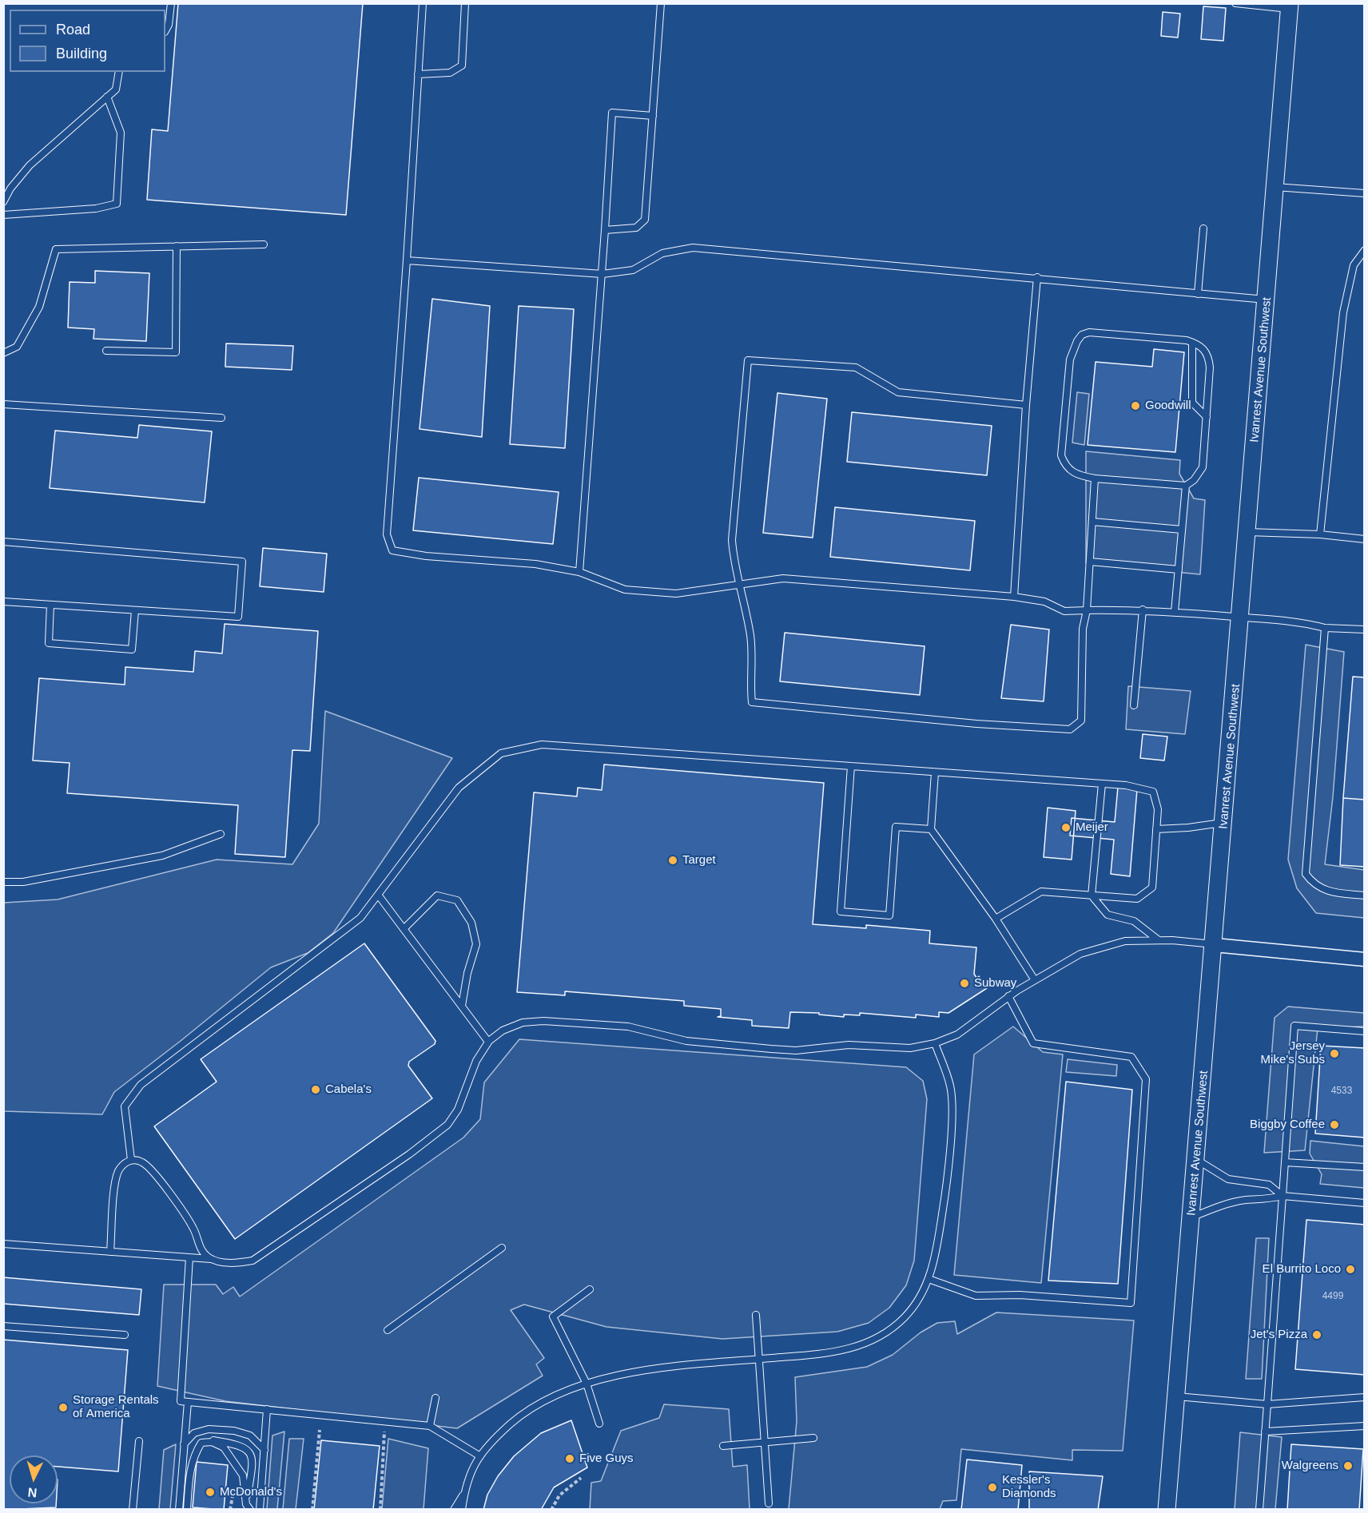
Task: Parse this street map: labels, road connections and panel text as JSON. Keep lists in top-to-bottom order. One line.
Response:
{"streets":{"street":["Ivanrest Avenue Southwest"]},"places":["Goodwill","Meijer","Target","Subway","Jersey Mike's Subs","Cabela's","Biggby Coffee","El Burrito Loco","Jet's Pizza","Storage Rentals of America","Five Guys","Walgreens","Kessler's Diamonds","McDonald's"],"house_numbers":["4533","4499"],"legend":["Road","Building"],"north":"bottom"}
